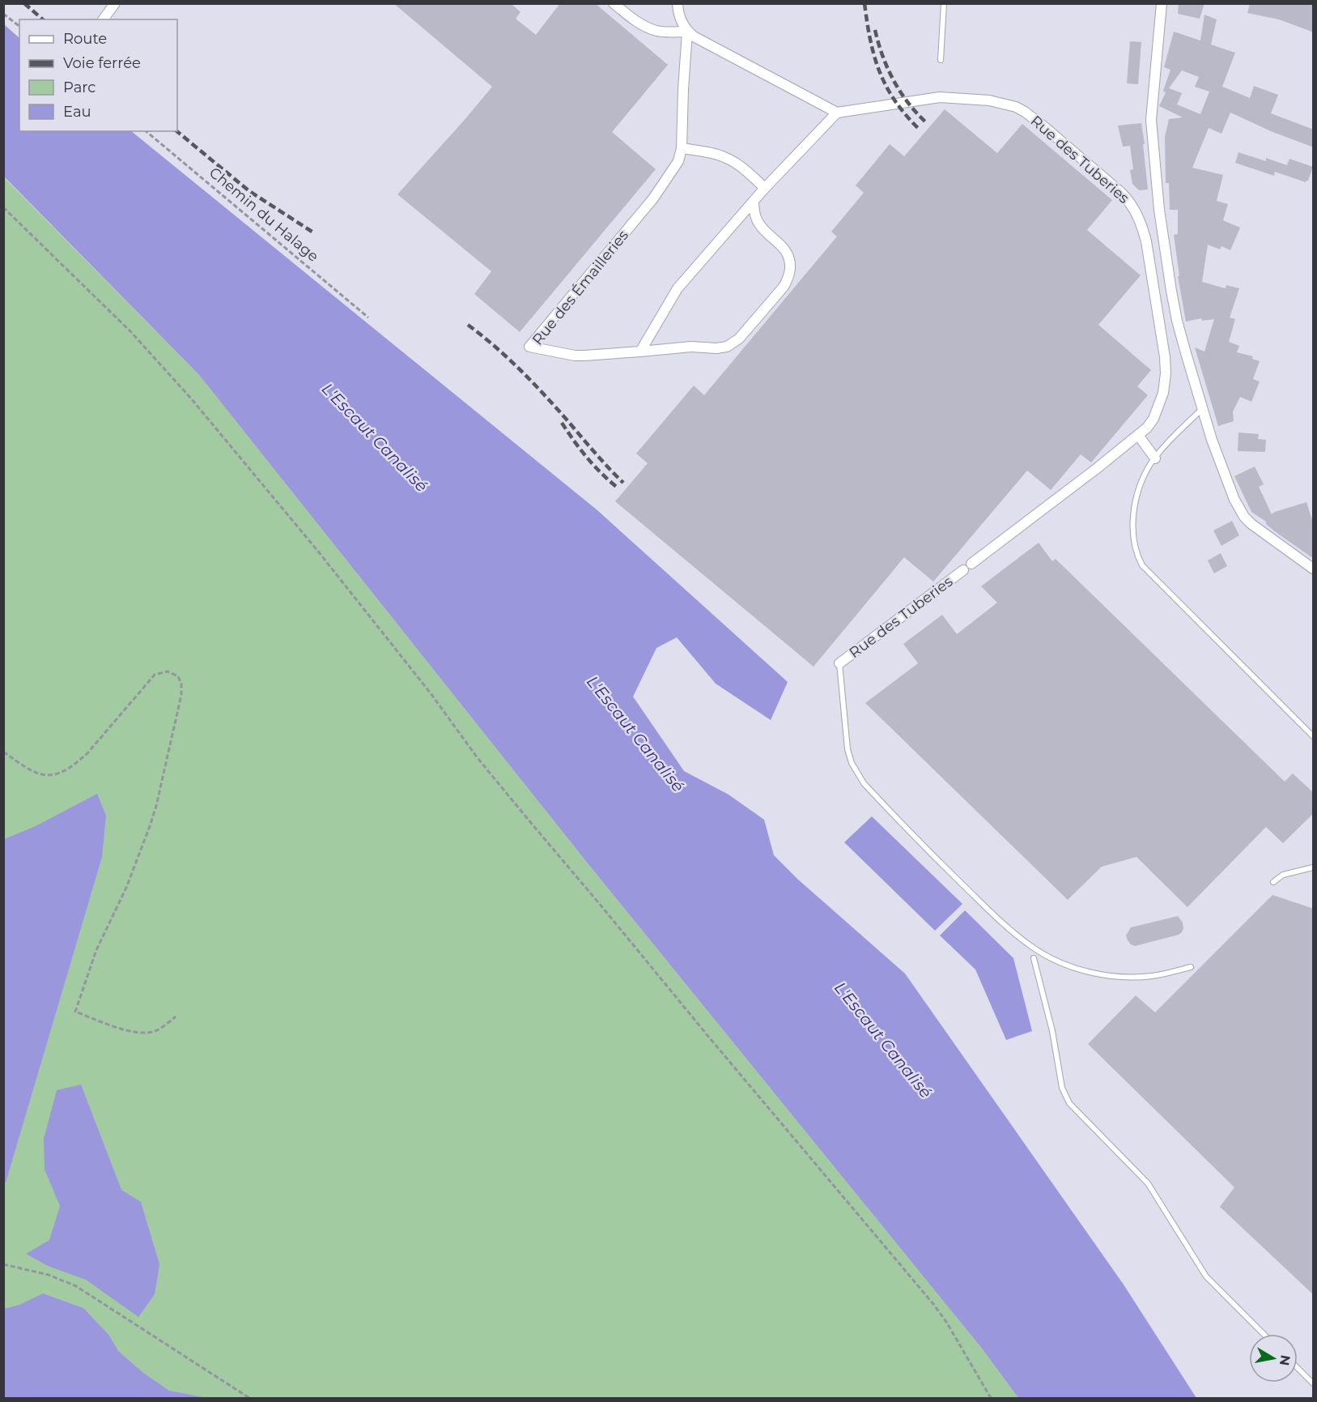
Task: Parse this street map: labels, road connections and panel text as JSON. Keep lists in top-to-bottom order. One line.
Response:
{"streets":{"street":["Rue des Tuberies","Rue des Émailleries"],"path":["Chemin du Halage"]},"water":["L'Escaut Canalisé"],"legend":["Route","Voie ferrée","Parc","Eau"],"north":"right"}
